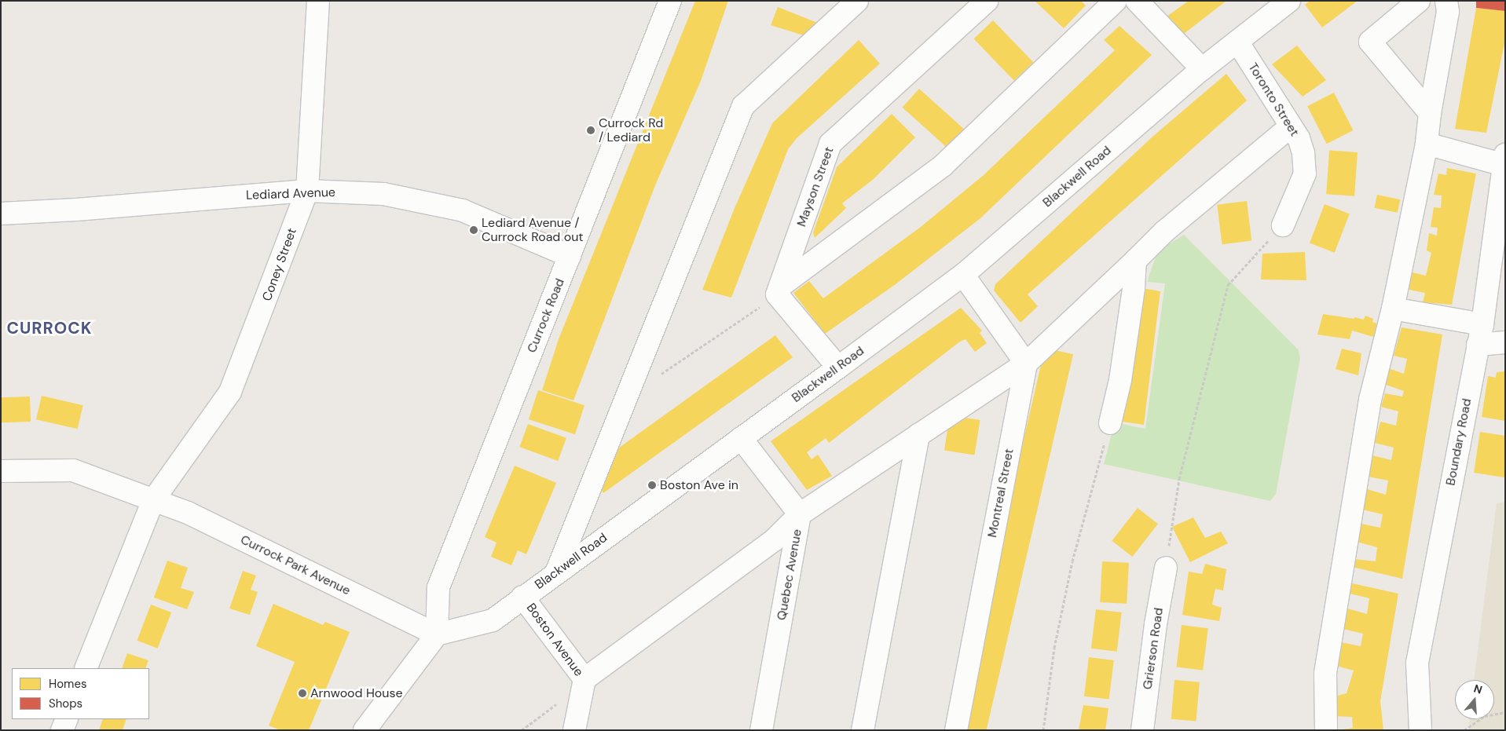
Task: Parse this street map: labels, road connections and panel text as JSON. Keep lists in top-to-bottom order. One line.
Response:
{"streets":{"street":["Toronto Street","Blackwell Road","Mayson Street","Lediard Avenue","Coney Street","Currock Road","Boundary Road","Montreal Street","Currock Park Avenue","Quebec Avenue","Boston Avenue","Grierson Road"]},"crossings":[["Toronto Street","Blackwell Road"],["Blackwell Road","Currock Road"],["Blackwell Road","Currock Park Avenue"],["Blackwell Road","Quebec Avenue"],["Blackwell Road","Boston Avenue"],["Lediard Avenue","Coney Street"],["Lediard Avenue","Currock Road"],["Coney Street","Currock Park Avenue"],["Currock Road","Currock Park Avenue"]],"districts":["CURROCK"],"places":["Currock Rd / Lediard","Lediard Avenue / Currock Road out","Boston Ave in","Arnwood House"],"legend":["Homes","Shops"],"north":"top"}
